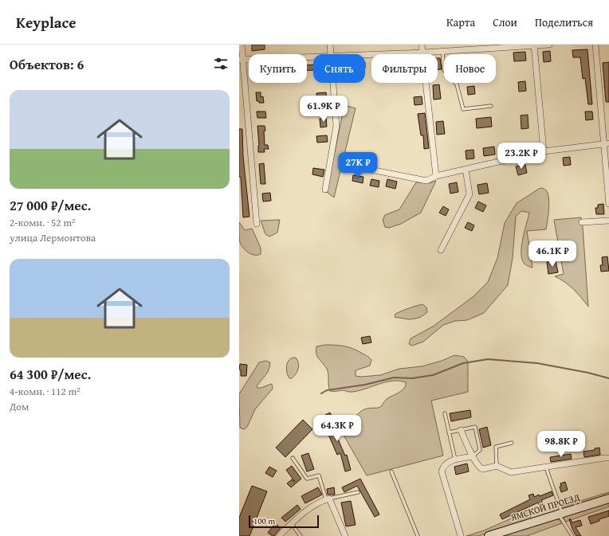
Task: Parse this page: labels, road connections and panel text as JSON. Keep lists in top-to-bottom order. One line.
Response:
{"streets":{"main road":["ЯМСКОЙ ПРОЕЗД"]},"scale_bar":"100 m","page":{"header":"Keyplace","nav":["Карта","Слои","Поделиться"],"heading":"Объектов: 6","chip":["Купить","Снять","Фильтры","Новое"],"list":[{"name":"27 000 ₽/мес.","note":"2-комн. · 52 m² · улица Лермонтова"},{"name":"64 300 ₽/мес.","note":"4-комн. · 112 m² · Дом"}],"price":["61.9K ₽","23.2K ₽","27K ₽","46.1K ₽","64.3K ₽","98.8K ₽"],"scale":"100 m"}}
